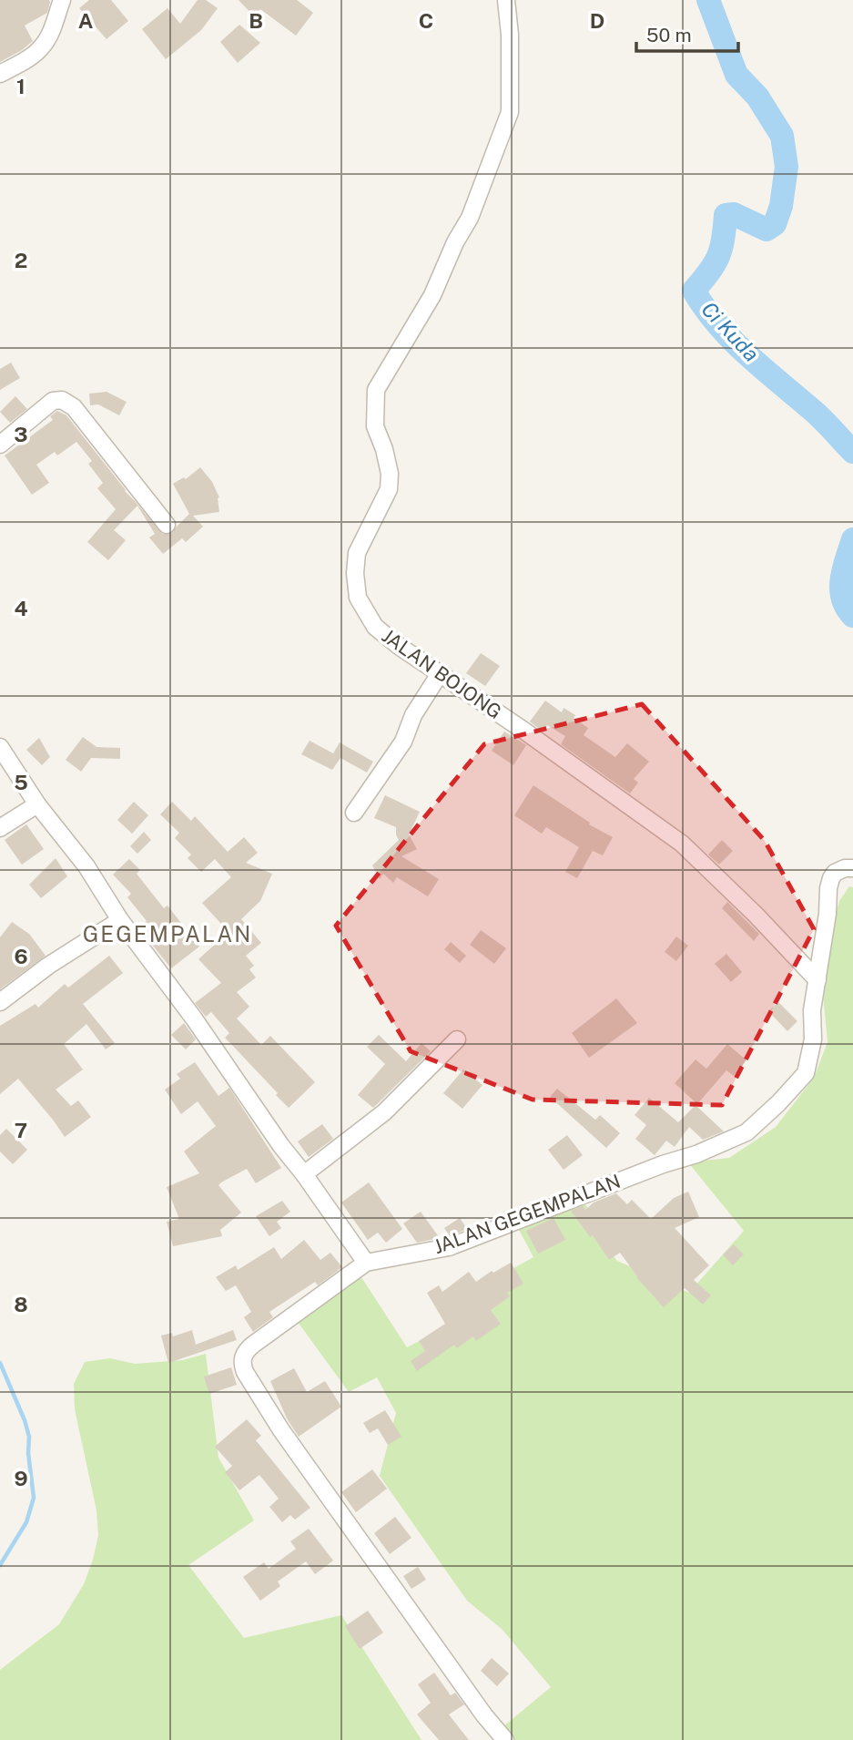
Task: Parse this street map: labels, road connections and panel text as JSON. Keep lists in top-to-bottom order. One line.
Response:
{"streets":{"street":["JALAN BOJONG","JALAN GEGEMPALAN"]},"crossings":[["JALAN BOJONG","JALAN GEGEMPALAN"]],"districts":["GEGEMPALAN"],"water":["Ci Kuda"],"scale_bar":"50 m","grid":{"columns":["A","B","C","D"],"rows":["1","2","3","4","5","6","7","8","9"]}}
